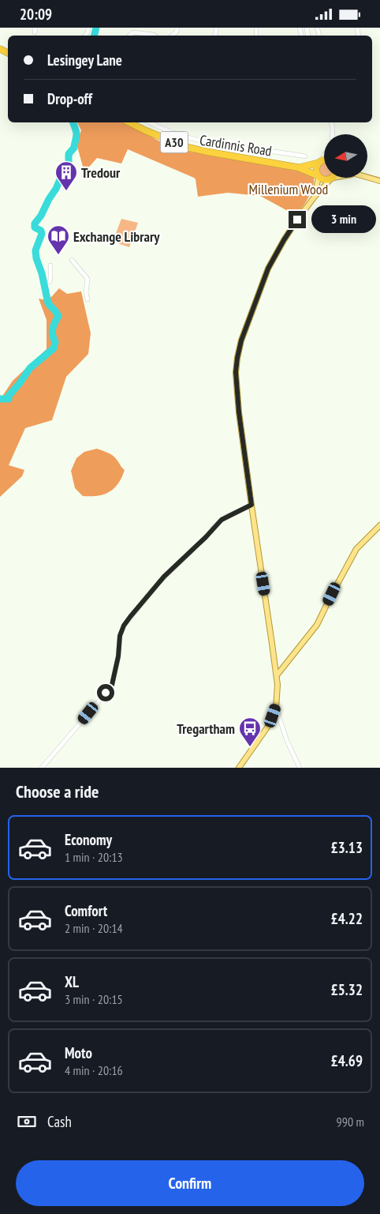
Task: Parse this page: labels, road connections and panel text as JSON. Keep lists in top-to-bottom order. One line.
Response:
{"streets":{"highway":["A30"],"street":["Cardinnis Road"]},"parks":["Millenium Wood"],"places":{"building":["Tredour"],"library":["Exchange Library"],"bus stop":["Tregartham"]},"north":"left","page":{"status":"20:09","banner":["Lesingey Lane","Drop-off"],"bubble":"3 min","heading":"Choose a ride","list":[{"name":"Economy","note":"1 min · 20:13","value":"£3.13"},{"name":"Comfort","note":"2 min · 20:14","value":"£4.22"},{"name":"XL","note":"3 min · 20:15","value":"£5.32"},{"name":"Moto","note":"4 min · 20:16","value":"£4.69"}],"pay":["Cash","990 m"],"buttons":"Confirm"}}
